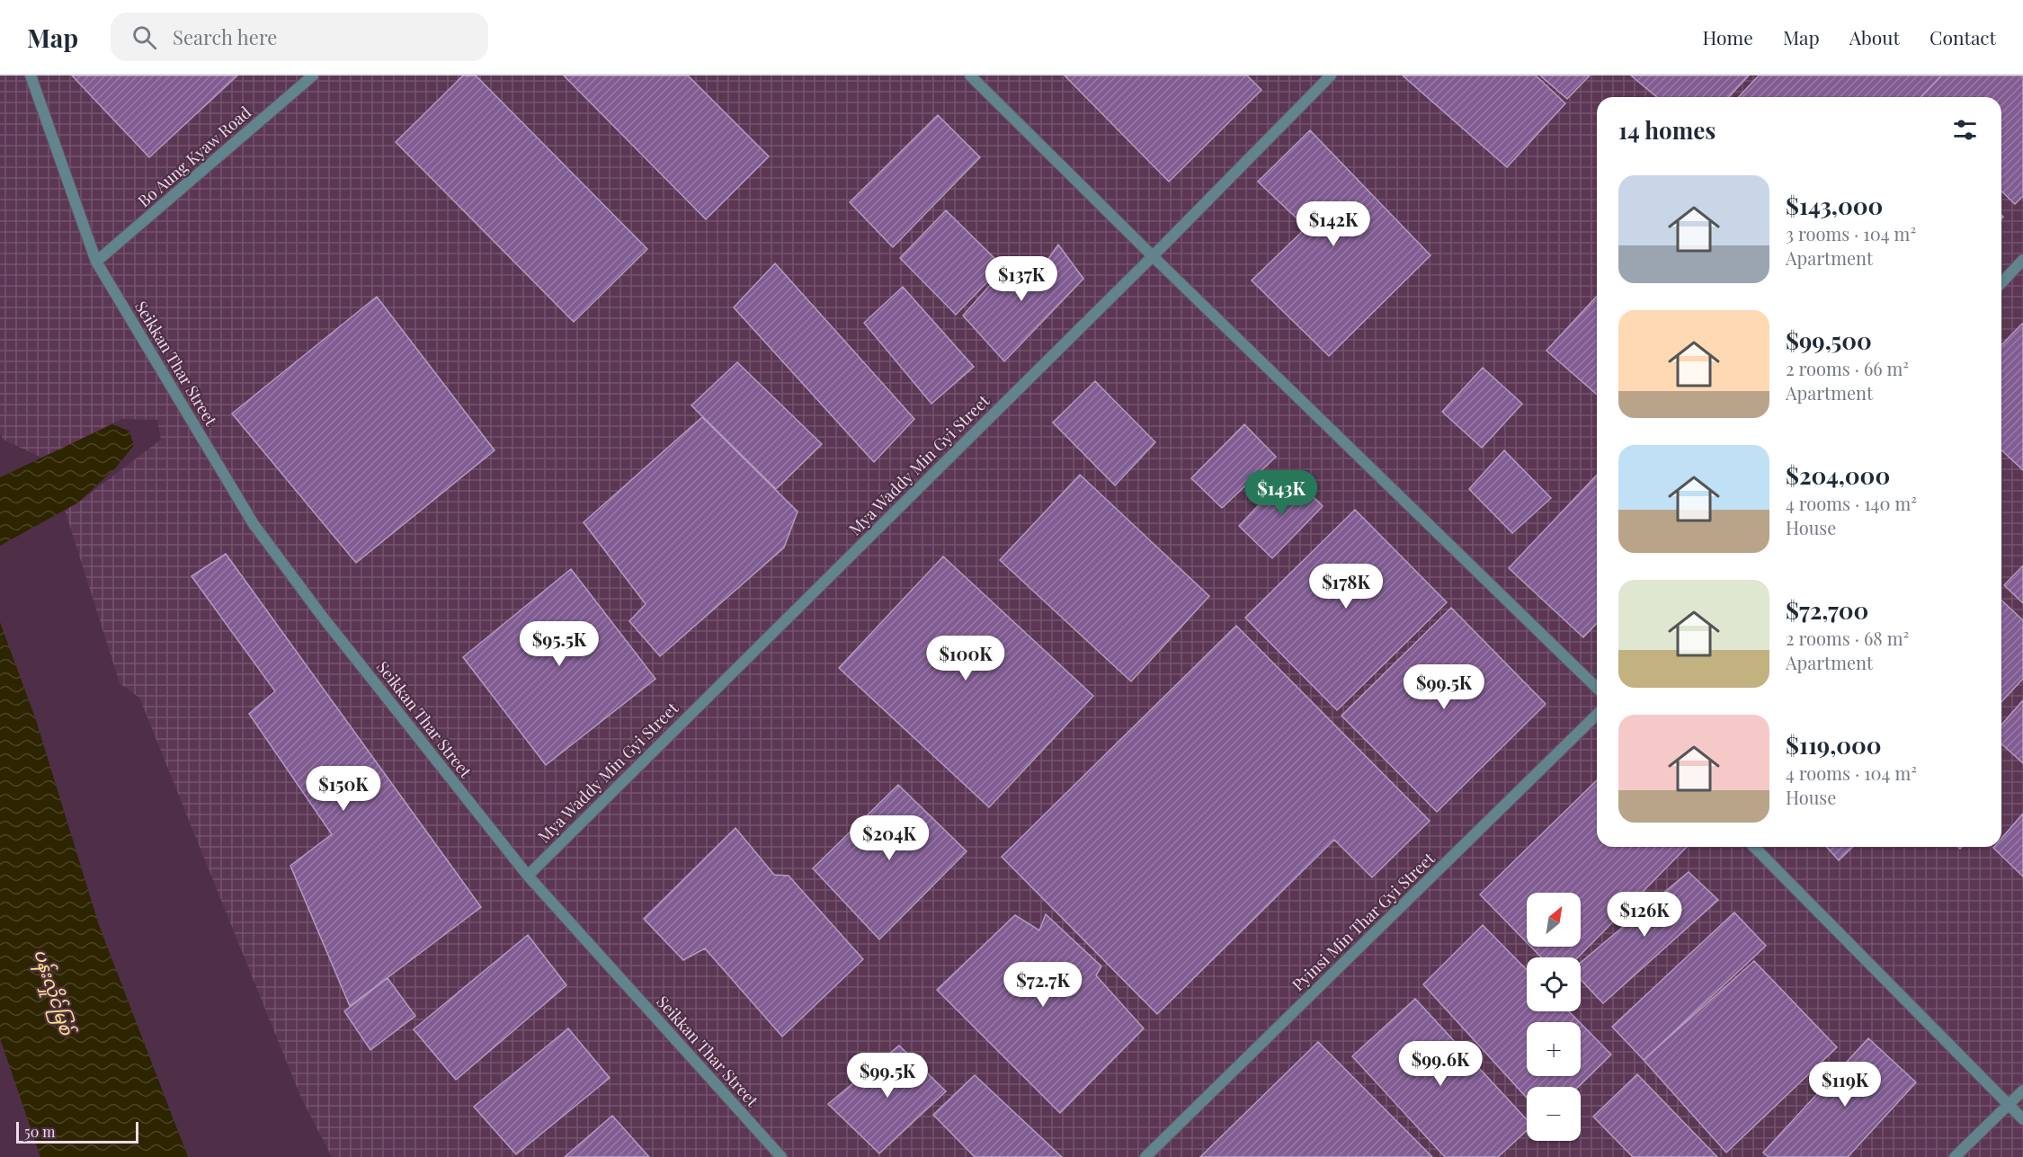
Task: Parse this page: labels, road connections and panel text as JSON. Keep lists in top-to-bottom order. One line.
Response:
{"streets":{"street":["Bo Aung Kyaw Road","Seikkan Thar Street","Mya Waddy Min Gyi Street","Pyinsi Min Thar Gyi Street"]},"crossings":[["Bo Aung Kyaw Road","Seikkan Thar Street"],["Seikkan Thar Street","Mya Waddy Min Gyi Street"]],"water":["ပန်းလှိုင်မြစ်"],"scale_bar":"50 m","north":"top right","page":{"header":"Map","search":"Search here","nav":["Home","Map","About","Contact"],"heading":"14 homes","list":[{"name":"$143,000","note":"3 rooms · 104 m² · Apartment"},{"name":"$99,500","note":"2 rooms · 66 m² · Apartment"},{"name":"$204,000","note":"4 rooms · 140 m² · House"},{"name":"$72,700","note":"2 rooms · 68 m² · Apartment"},{"name":"$119,000","note":"4 rooms · 104 m² · House"}],"price":["$142K","$137K","$143K","$178K","$95.5K","$100K","$99.5K","$150K","$204K","$126K","$72.7K","$99.6K","$99.5K","$119K"],"map_buttons":["+","−"],"scale":"50 m"}}
